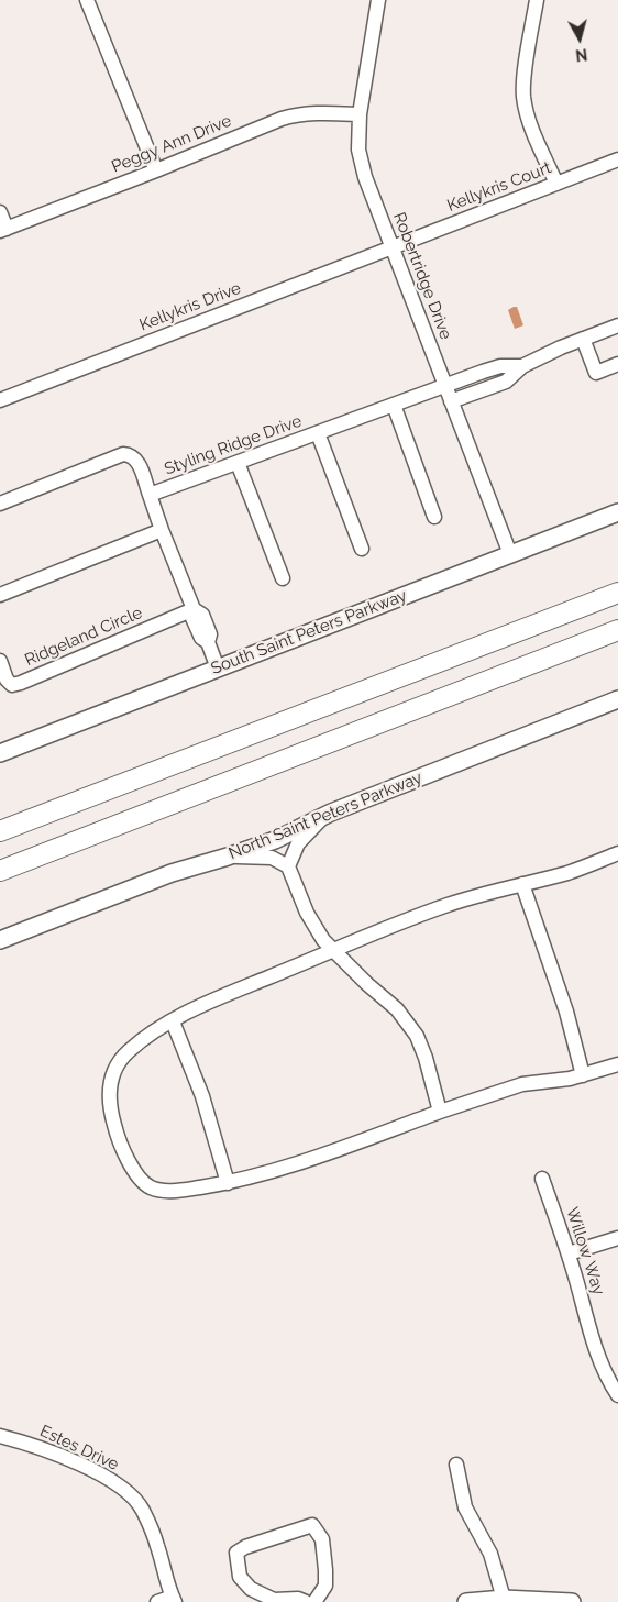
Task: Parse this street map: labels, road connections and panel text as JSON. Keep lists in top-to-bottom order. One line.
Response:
{"streets":{"main road":["South Saint Peters Parkway","North Saint Peters Parkway"],"street":["Peggy Ann Drive","Kellykris Court","Robertridge Drive","Kellykris Drive","Styling Ridge Drive","Ridgeland Circle","Willow Way","Estes Drive"]},"crossings":[["Peggy Ann Drive","Robertridge Drive"],["Kellykris Court","Robertridge Drive"],["Kellykris Court","Kellykris Drive"],["Robertridge Drive","Kellykris Drive"],["Robertridge Drive","Styling Ridge Drive"],["Robertridge Drive","South Saint Peters Parkway"],["Styling Ridge Drive","South Saint Peters Parkway"],["Styling Ridge Drive","Ridgeland Circle"]],"north":"bottom"}
